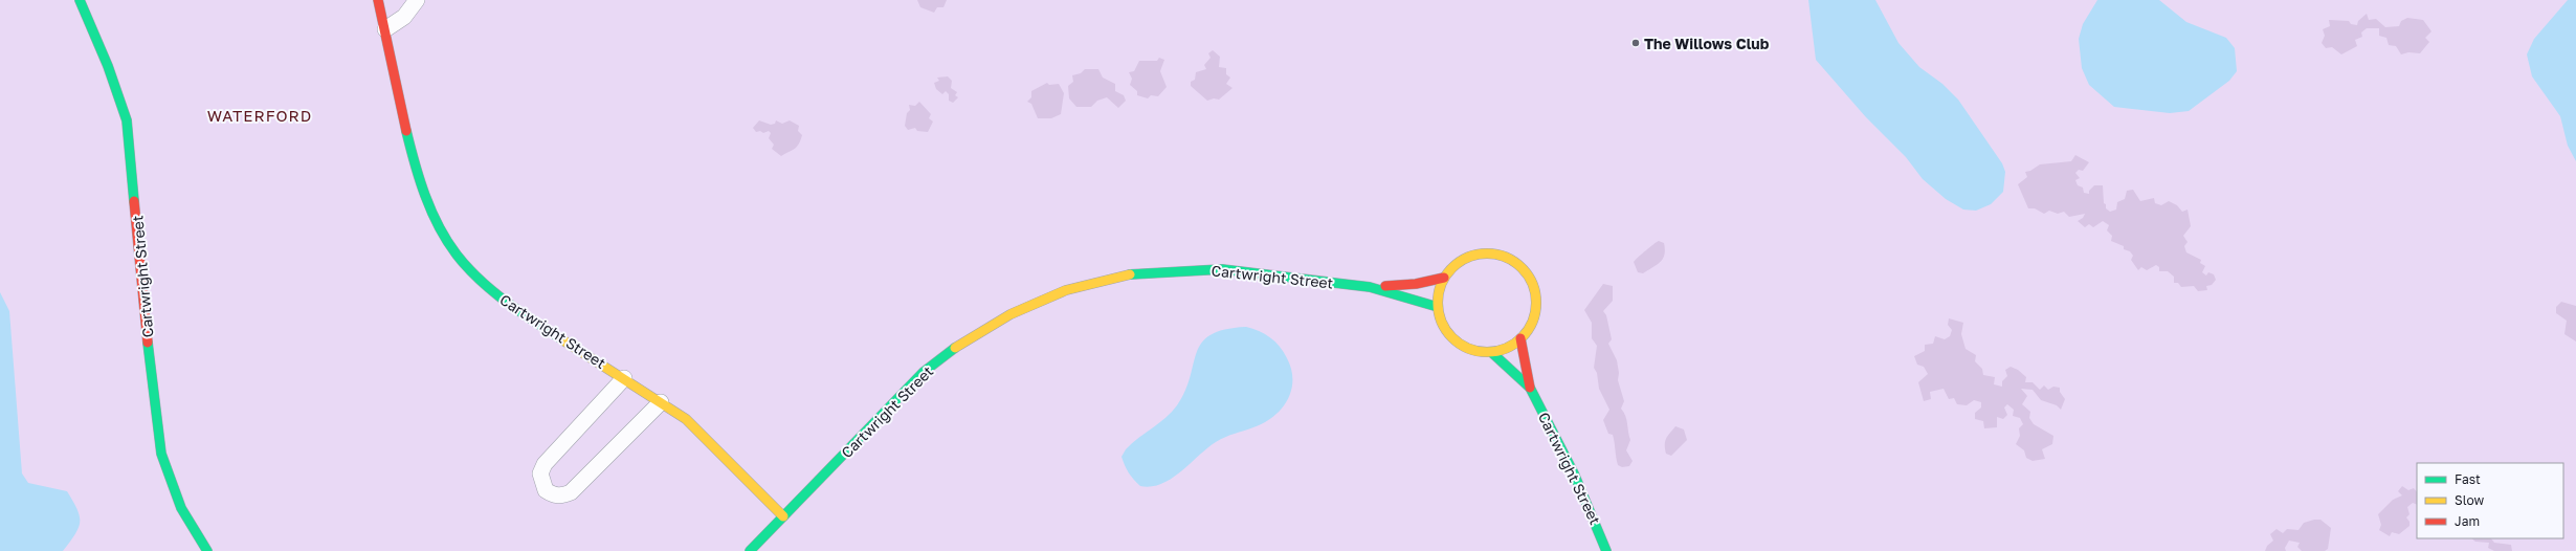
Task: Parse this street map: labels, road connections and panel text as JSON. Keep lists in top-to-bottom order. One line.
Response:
{"streets":{"street":["Cartwright Street"]},"districts":["WATERFORD"],"places":["The Willows Club"],"legend":["Fast","Slow","Jam"]}
